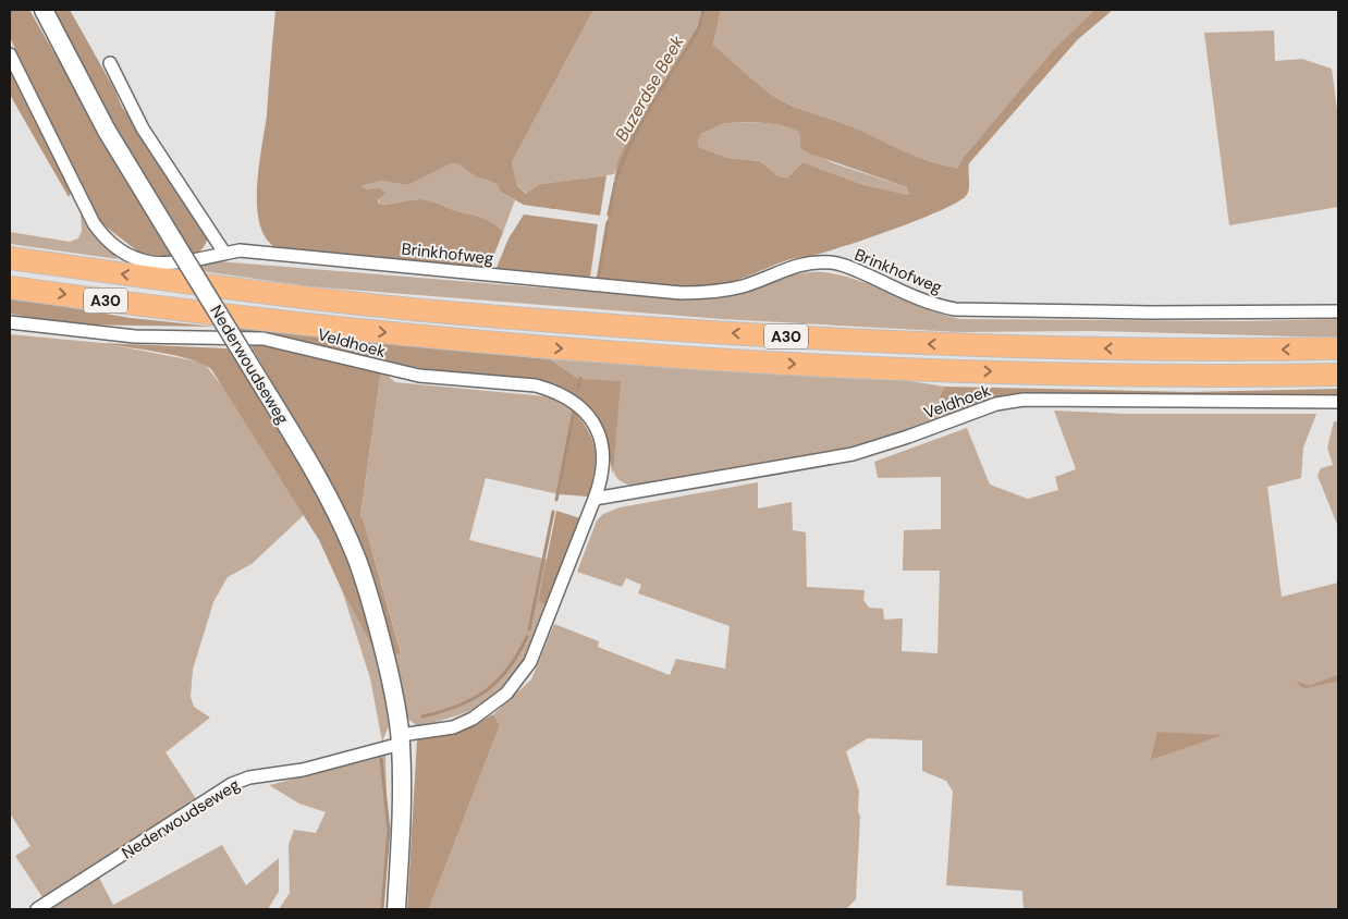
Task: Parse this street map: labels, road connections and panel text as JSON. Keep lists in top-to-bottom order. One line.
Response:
{"streets":{"highway":["A30"],"street":["Brinkhofweg","Veldhoek","Nederwoudseweg"]},"crossings":[["Veldhoek","Nederwoudseweg"]],"water":["Buzerdse Beek"]}
